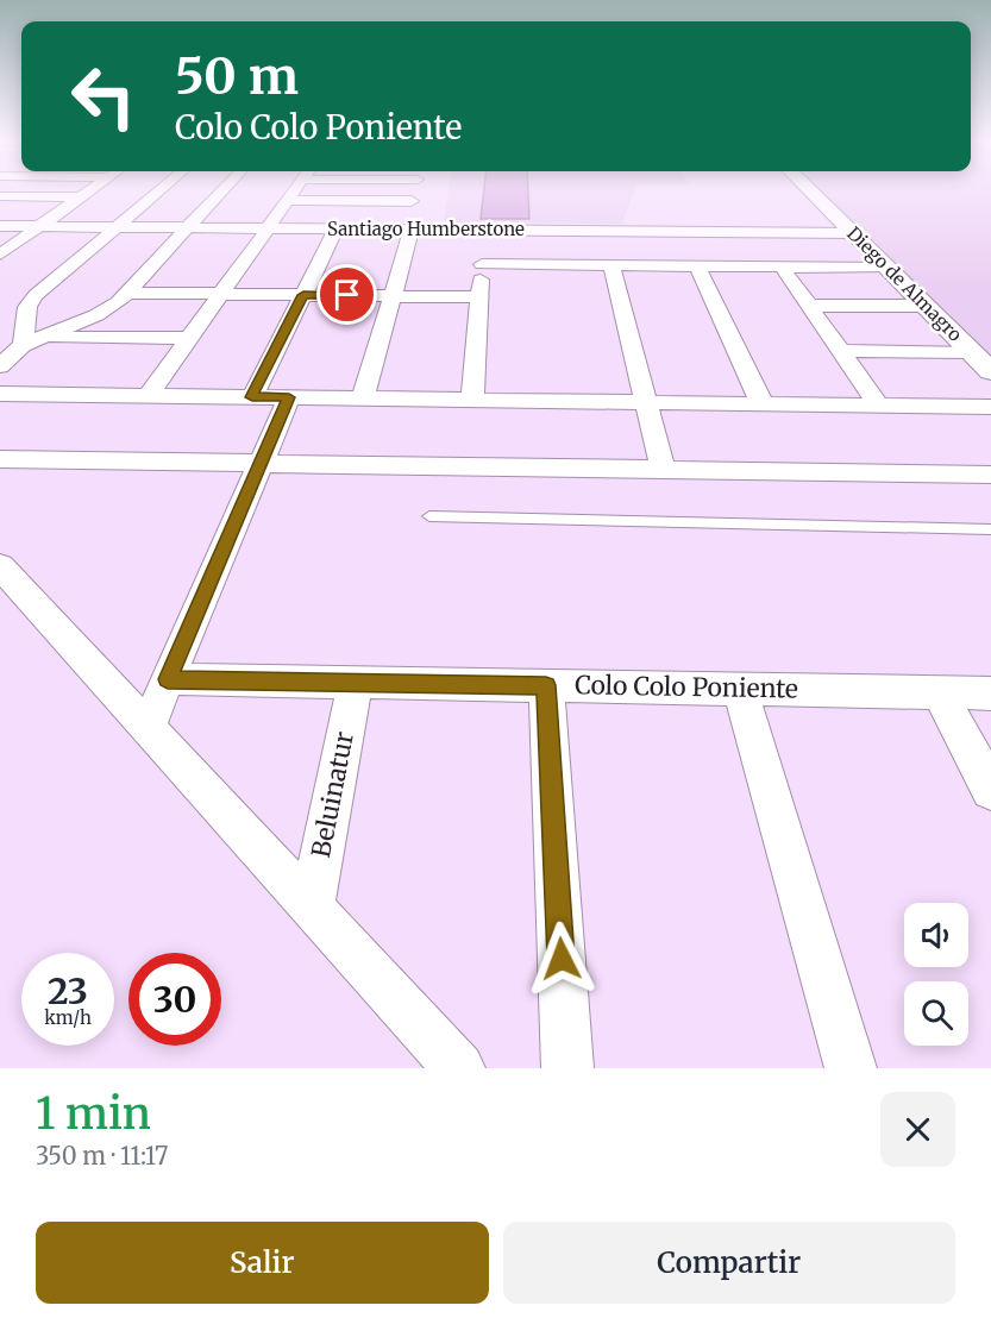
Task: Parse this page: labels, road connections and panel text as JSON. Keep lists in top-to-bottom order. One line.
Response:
{"streets":{"street":["Santiago Humberstone","Diego de Almagro","Colo Colo Poniente","Beluinatur"]},"crossings":[["Santiago Humberstone","Diego de Almagro"],["Colo Colo Poniente","Beluinatur"]],"page":{"turn":["50 m","Colo Colo Poniente"],"speed":"23 km/h","limit":"30","heading":["1 min","350 m · 11:17"],"buttons":["Salir","Compartir"]}}
